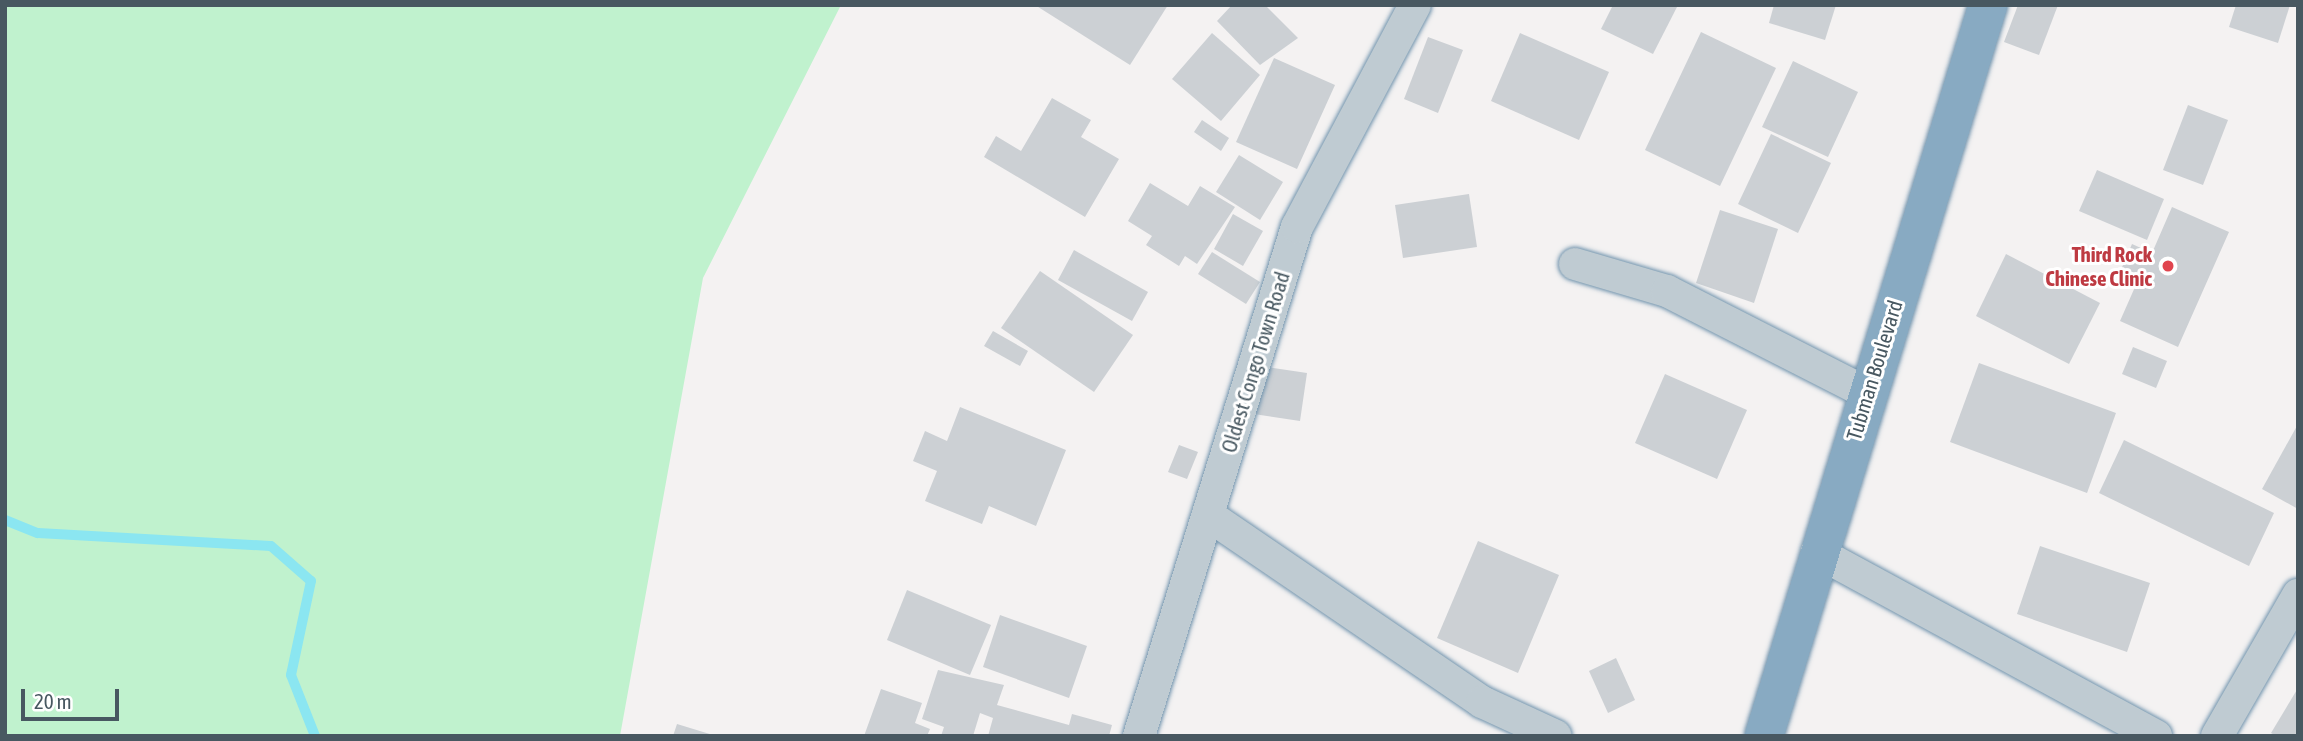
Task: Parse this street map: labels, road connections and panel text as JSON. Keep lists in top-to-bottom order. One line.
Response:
{"streets":{"highway":["Tubman Boulevard"],"street":["Oldest Congo Town Road"]},"places":["Third Rock Chinese Clinic"],"scale_bar":"20 m"}
